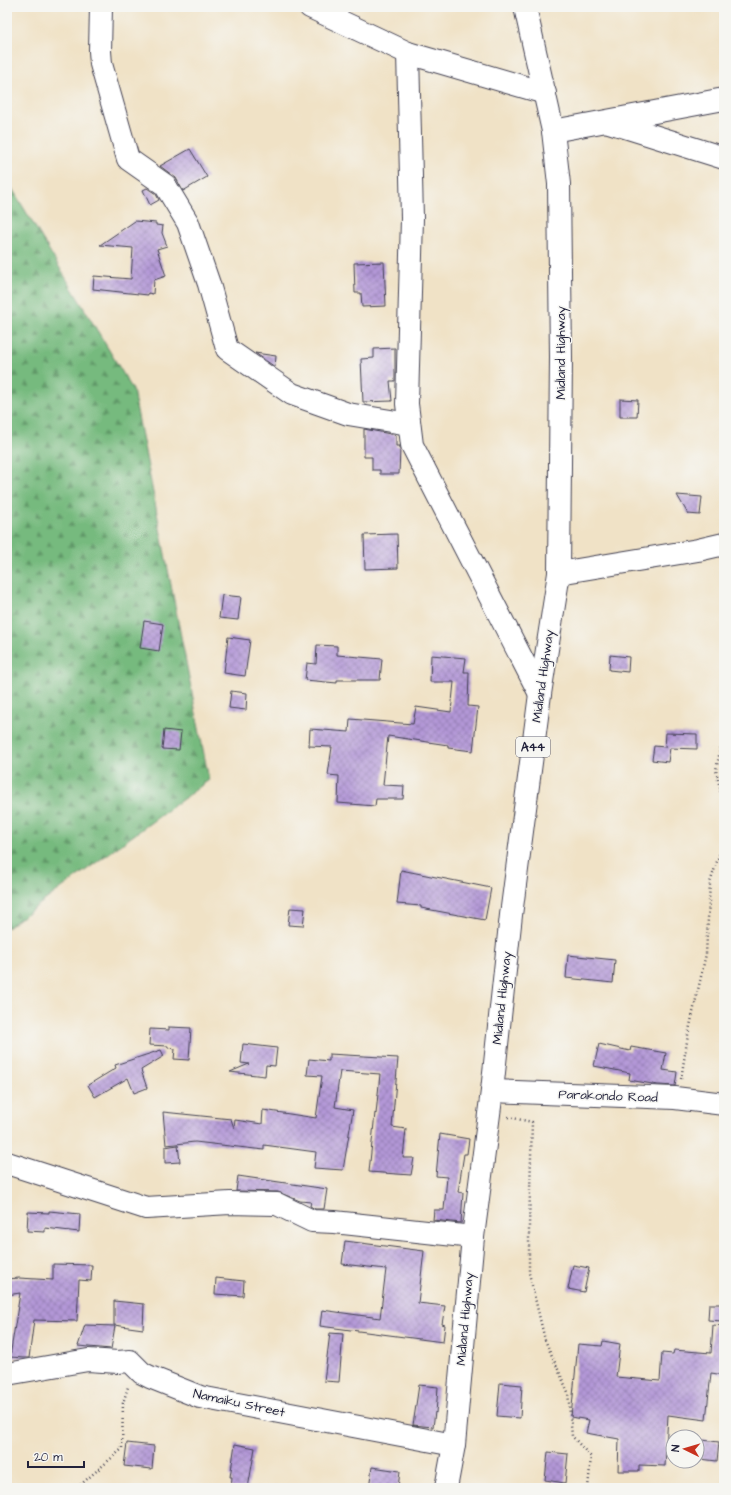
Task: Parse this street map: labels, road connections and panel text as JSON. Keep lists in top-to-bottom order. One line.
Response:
{"streets":{"street":["Midland Highway","A44","Parakondo Road","Namaiku Street"]},"crossings":[["Midland Highway","Parakondo Road"],["Midland Highway","Namaiku Street"]],"scale_bar":"20 m","north":"left"}
